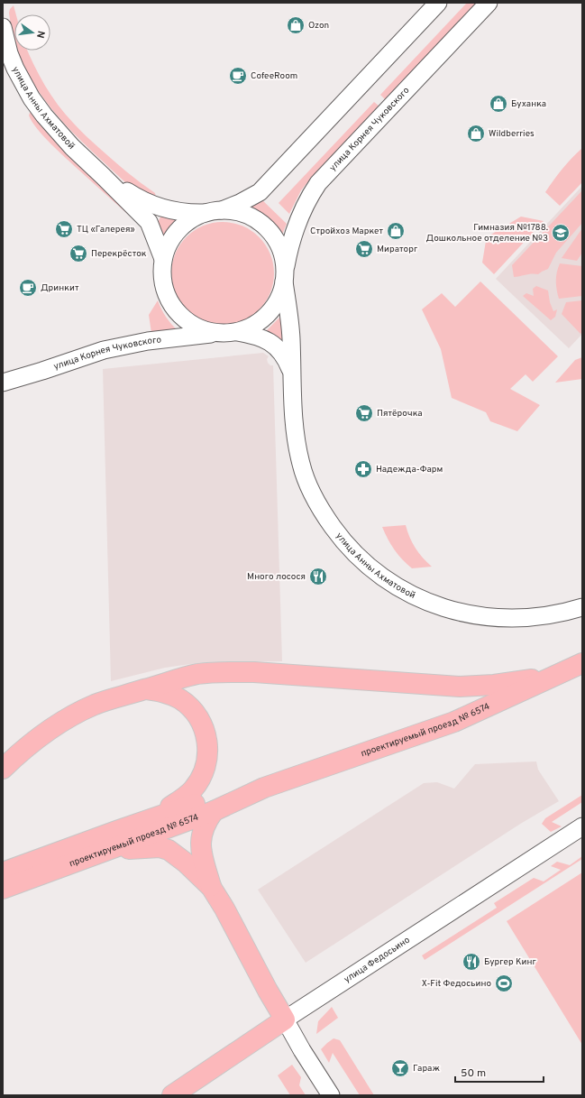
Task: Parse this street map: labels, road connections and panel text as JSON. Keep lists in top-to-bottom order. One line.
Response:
{"streets":{"main road":["проектируемый проезд № 6574","улица Федосьино"],"street":["улица Анны Ахматовой","улица Корнея Чуковского"]},"crossings":[["улица Анны Ахматовой","улица Корнея Чуковского"]],"places":{"shop":["Ozon","Буханка","Wildberries","Стройхоз Маркет"],"cafe":["CofeeRoom","Дринкит"],"supermarket":["ТЦ «Галерея»","Мираторг","Перекрёсток","Пятёрочка"],"school or university":["Гимназия №1788. Дошкольное отделение №3"],"pharmacy":["Надежда-Фарм"],"restaurant":["Много лосося","Бургер Кинг"],"sports":["X-Fit Федосьино"],"bar":["Гараж"]},"scale_bar":"50 m","north":"right"}
